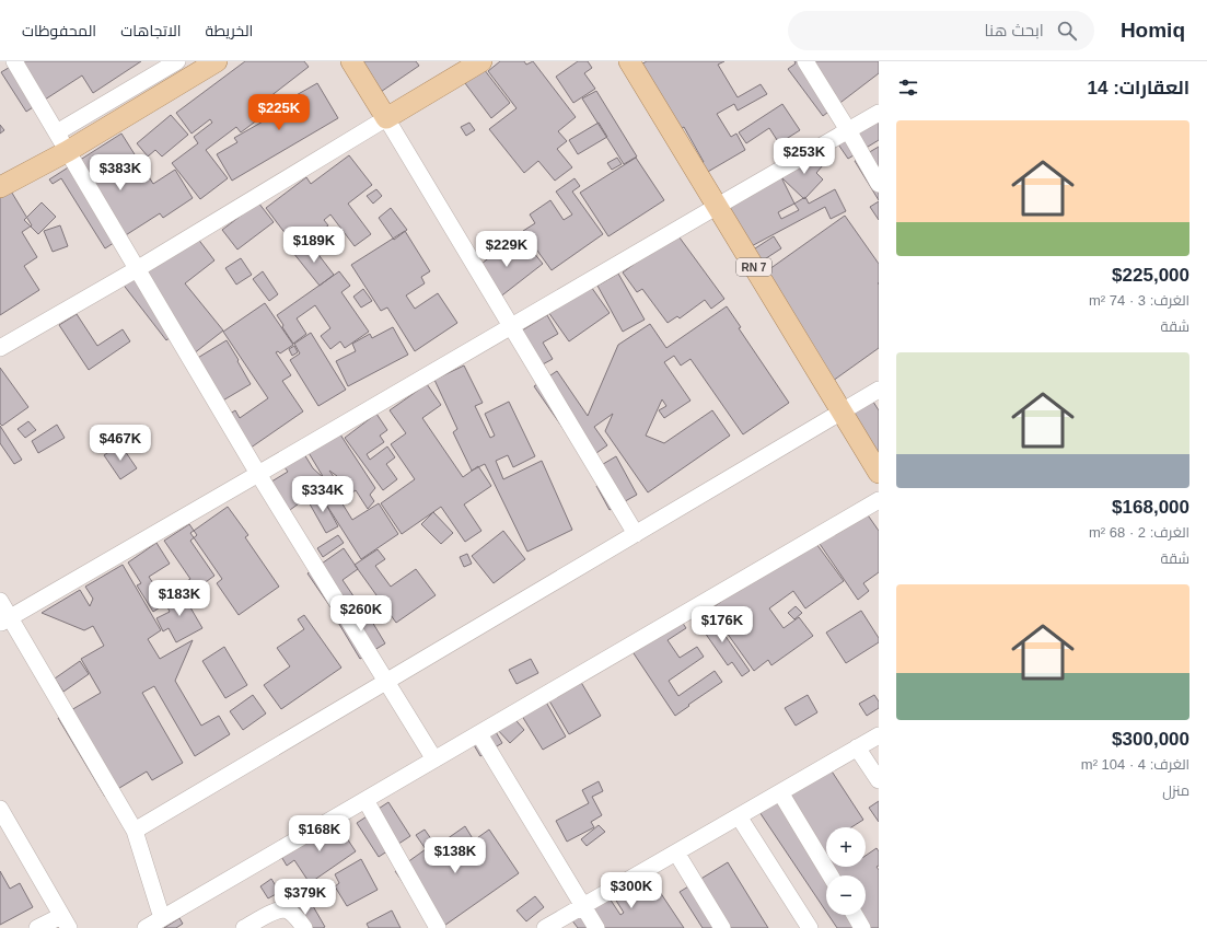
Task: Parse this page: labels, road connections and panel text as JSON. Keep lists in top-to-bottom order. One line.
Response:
{"streets":{"main road":["RN 7"]},"page":{"header":"Homiq","search":"ابحث هنا","nav":["الخريطة","الاتجاهات","المحفوظات"],"heading":"العقارات: 14","price":["$225K","$253K","$383K","$189K","$229K","$467K","$334K","$183K","$260K","$176K","$168K","$138K","$300K","$379K"],"list":[{"name":"$225,000","note":"الغرف: 3 · 74 m² · شقة"},{"name":"$168,000","note":"الغرف: 2 · 68 m² · شقة"},{"name":"$300,000","note":"الغرف: 4 · 104 m² · منزل"}],"map_buttons":["+","−"]}}
